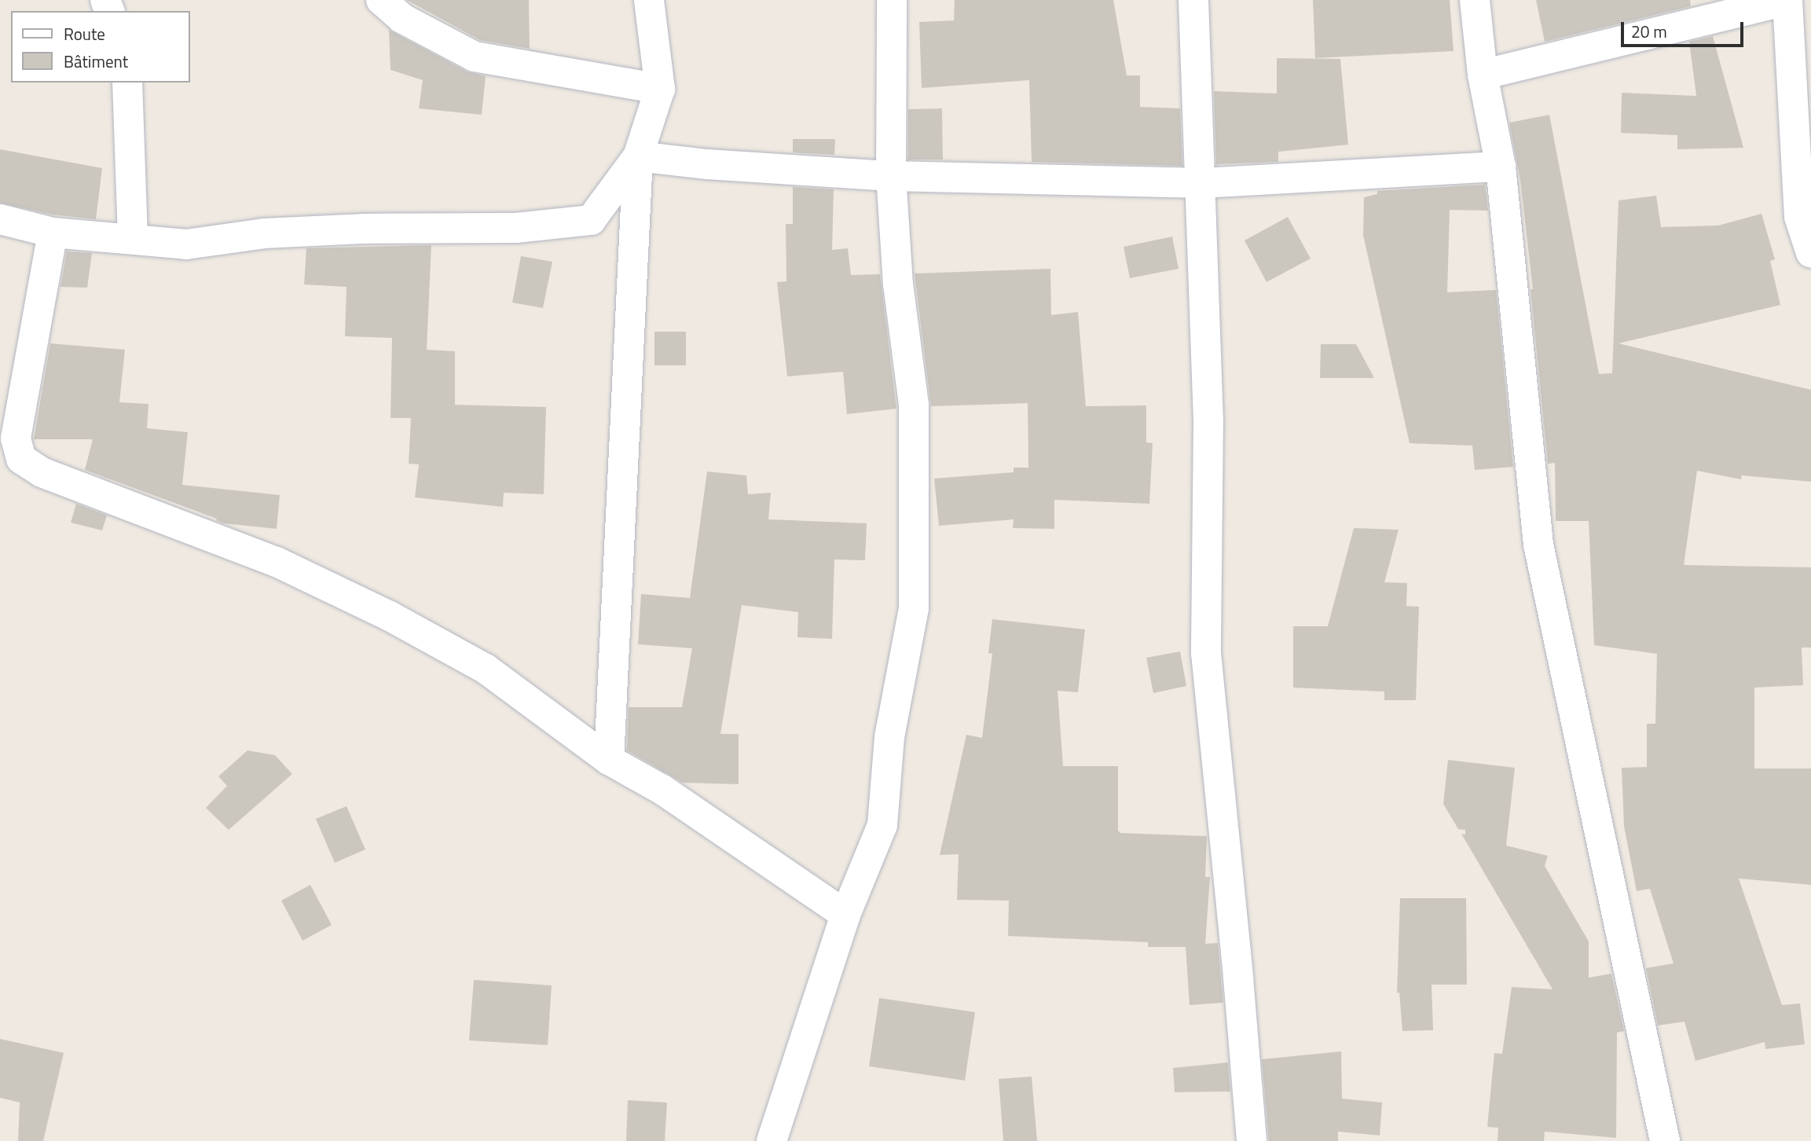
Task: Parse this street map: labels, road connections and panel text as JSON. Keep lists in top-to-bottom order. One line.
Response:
{"legend":["Route","Bâtiment"],"scale_bar":"20 m"}
